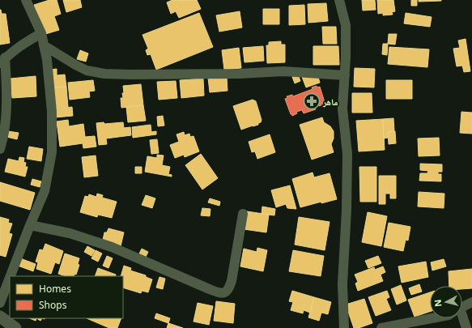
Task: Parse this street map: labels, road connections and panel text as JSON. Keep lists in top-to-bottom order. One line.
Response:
{"places":{"pharmacy":["ماهر"]},"legend":["Homes","Shops"],"north":"left"}
